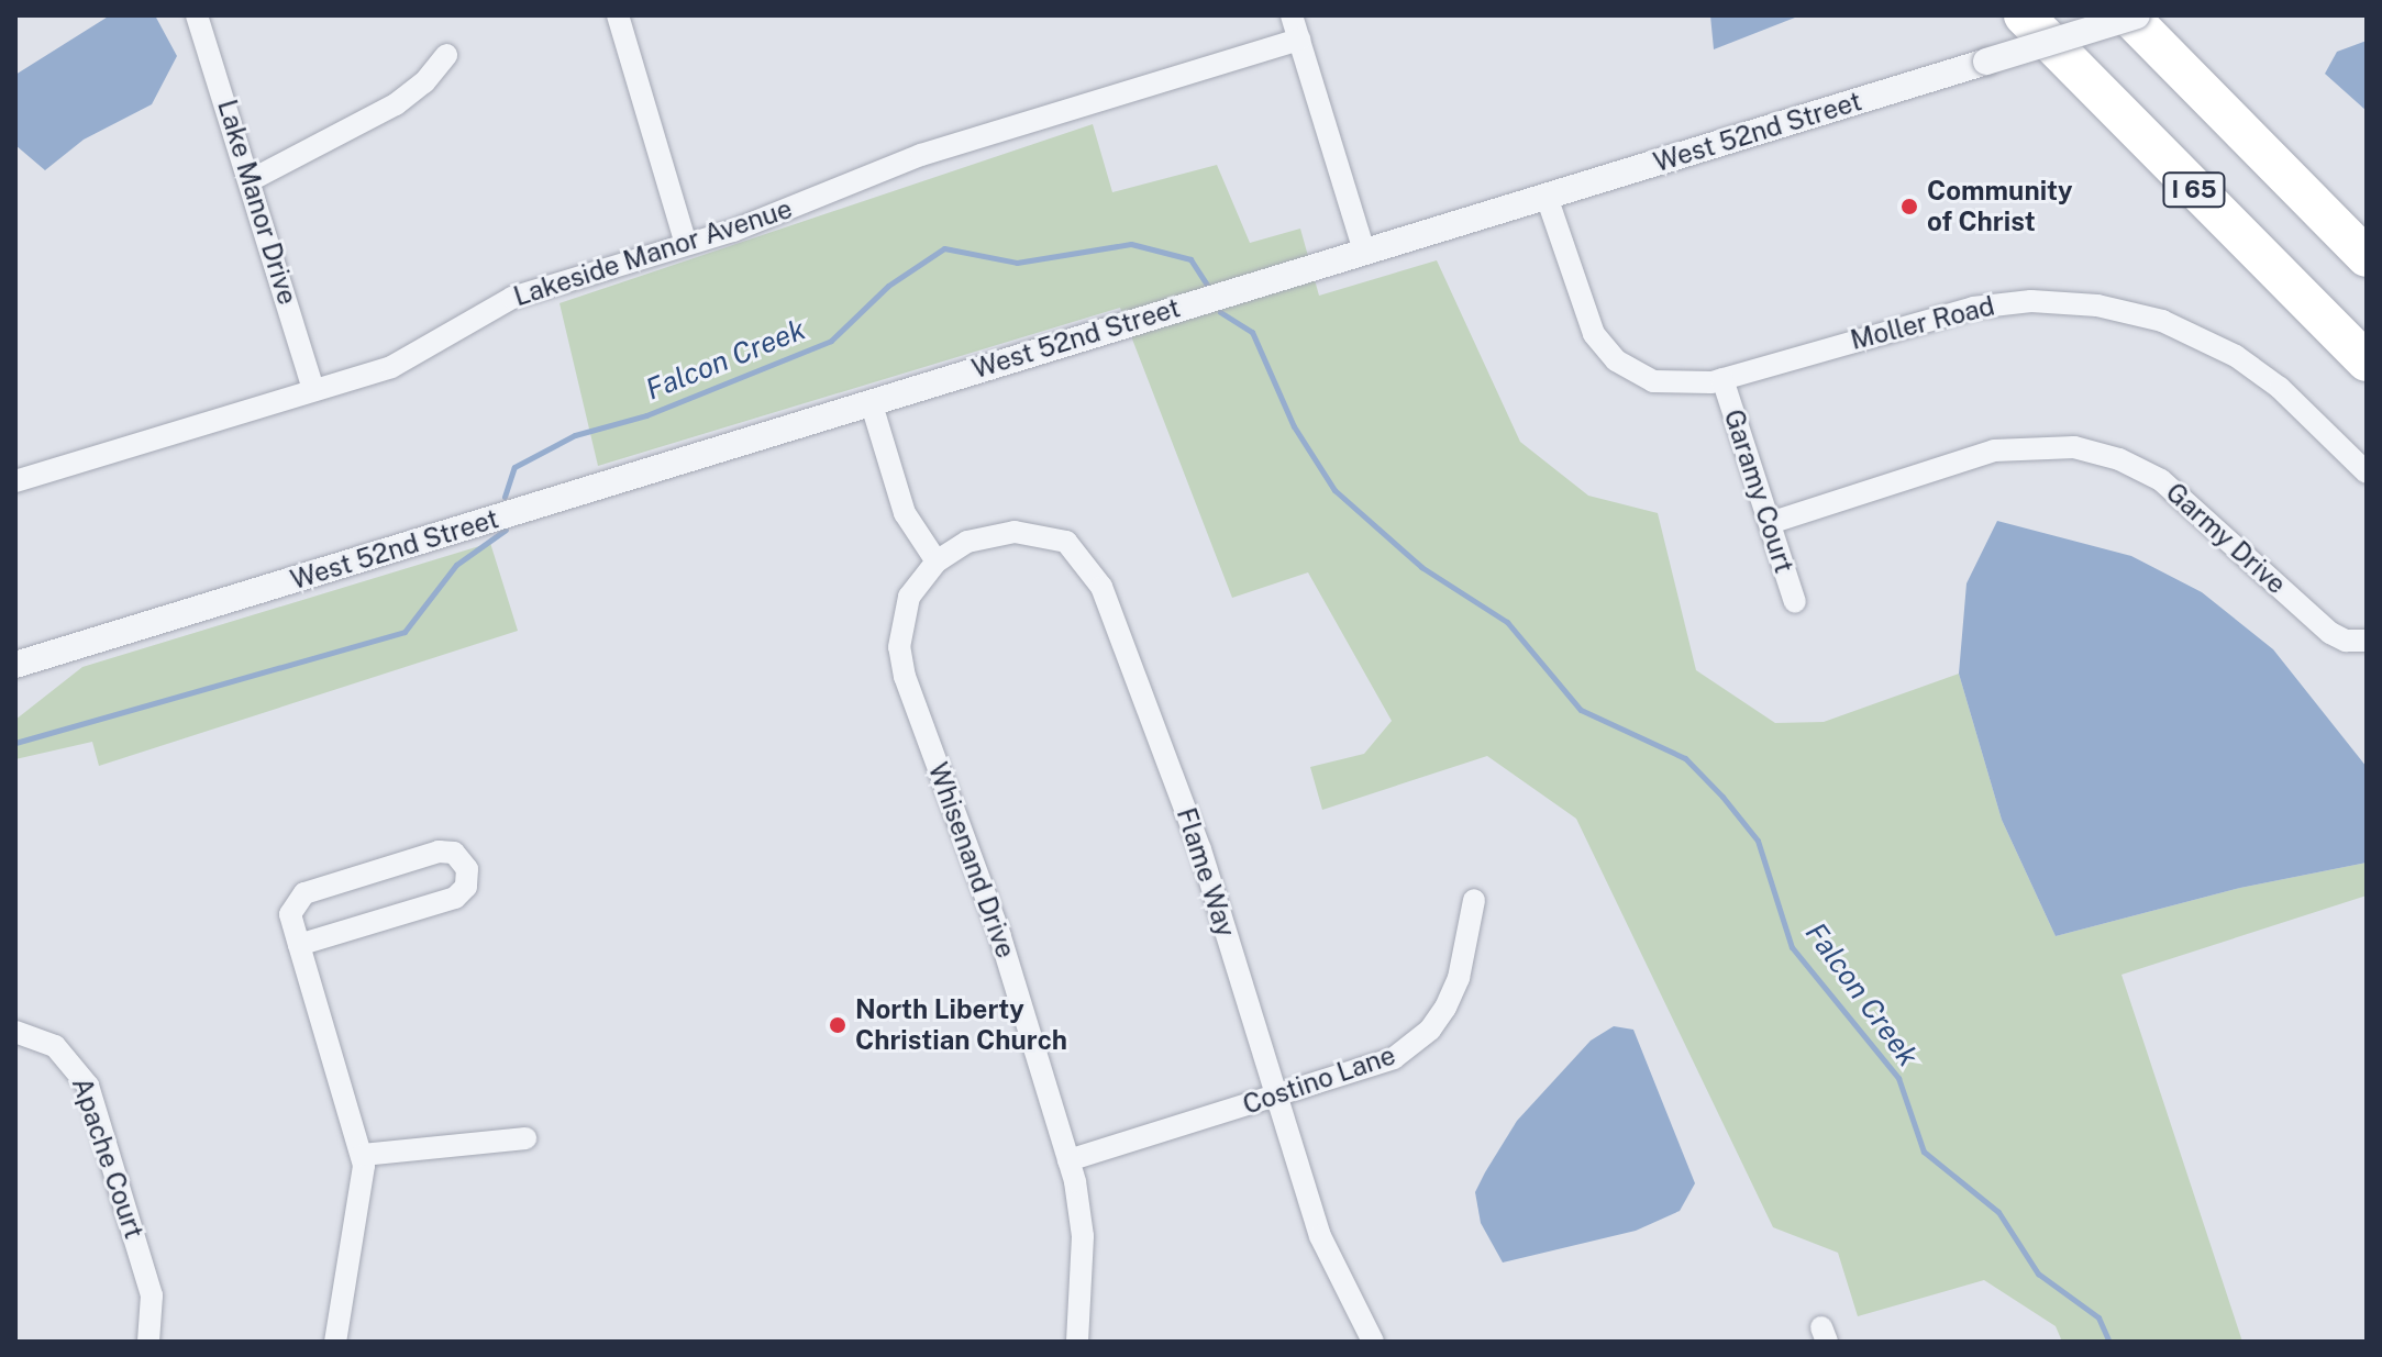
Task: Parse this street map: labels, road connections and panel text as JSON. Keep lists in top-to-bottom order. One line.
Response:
{"streets":{"highway":["I 65"],"street":["West 52nd Street","Lake Manor Drive","Lakeside Manor Avenue","Moller Road","Garamy Court","Garmy Drive","Whisenand Drive","Flame Way","Costino Lane","Apache Court"]},"crossings":[["West 52nd Street","Moller Road"],["Lake Manor Drive","Lakeside Manor Avenue"],["Moller Road","Garamy Court"],["Garamy Court","Garmy Drive"],["Whisenand Drive","Flame Way"],["Whisenand Drive","Costino Lane"],["Flame Way","Costino Lane"]],"water":["Falcon Creek"],"places":["Community of Christ","North Liberty Christian Church"]}
